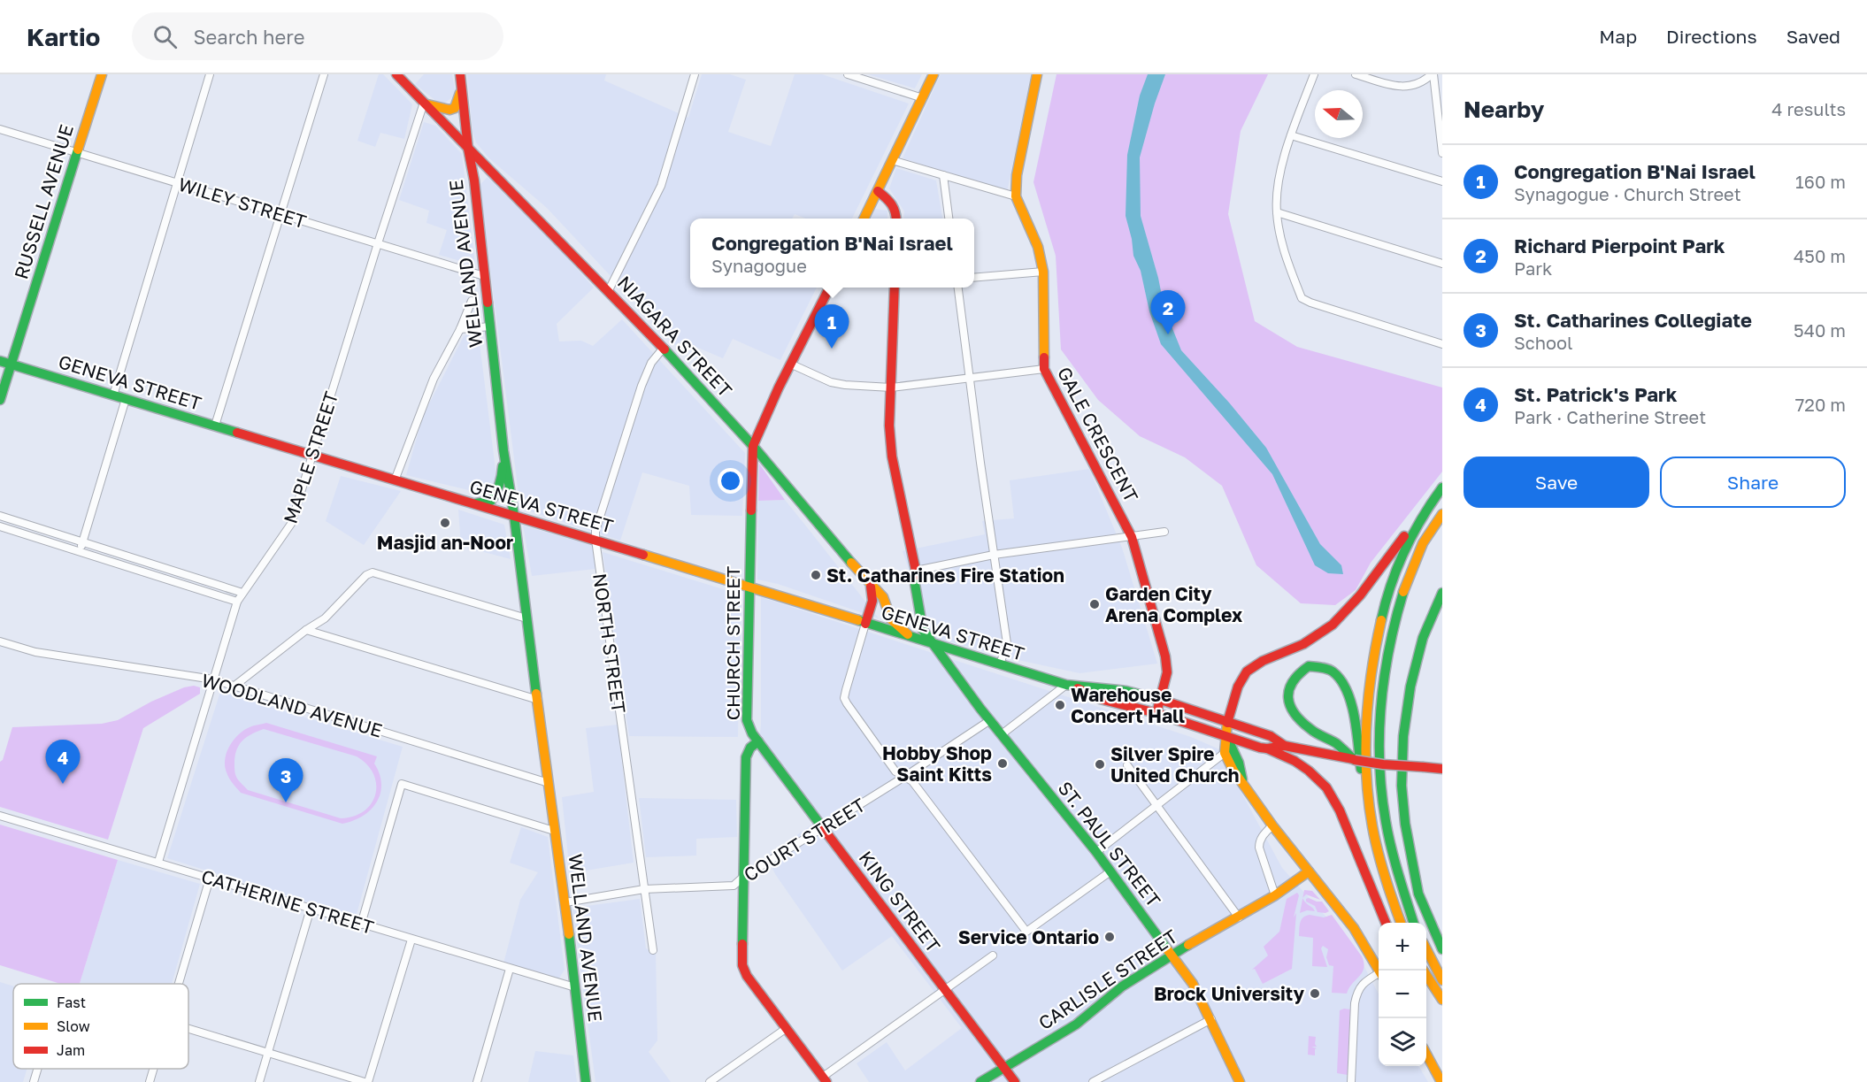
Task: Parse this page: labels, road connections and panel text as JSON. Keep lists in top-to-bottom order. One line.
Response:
{"streets":{"main road":["RUSSELL AVENUE","WELLAND AVENUE","NIAGARA STREET","GENEVA STREET","GALE CRESCENT","CHURCH STREET","ST. PAUL STREET","KING STREET","CARLISLE STREET"],"street":["WILEY STREET","MAPLE STREET","NORTH STREET","WOODLAND AVENUE","COURT STREET","CATHERINE STREET"]},"crossings":[["RUSSELL AVENUE","WILEY STREET"],["RUSSELL AVENUE","GENEVA STREET"],["WILEY STREET","WELLAND AVENUE"],["WILEY STREET","MAPLE STREET"],["WELLAND AVENUE","NIAGARA STREET"],["WELLAND AVENUE","GENEVA STREET"],["WELLAND AVENUE","WOODLAND AVENUE"],["WELLAND AVENUE","COURT STREET"],["WELLAND AVENUE","CATHERINE STREET"],["NIAGARA STREET","GENEVA STREET"],["NIAGARA STREET","MAPLE STREET"],["NIAGARA STREET","NORTH STREET"],["NIAGARA STREET","CHURCH STREET"],["GENEVA STREET","GALE CRESCENT"],["GENEVA STREET","MAPLE STREET"],["GENEVA STREET","NORTH STREET"],["GENEVA STREET","CHURCH STREET"],["GENEVA STREET","ST. PAUL STREET"],["MAPLE STREET","WOODLAND AVENUE"],["MAPLE STREET","CATHERINE STREET"],["NORTH STREET","COURT STREET"],["CHURCH STREET","COURT STREET"],["CHURCH STREET","KING STREET"],["COURT STREET","ST. PAUL STREET"],["COURT STREET","KING STREET"],["ST. PAUL STREET","CARLISLE STREET"],["KING STREET","CARLISLE STREET"]],"places":["Masjid an-Noor","St. Catharines Fire Station","Garden City Arena Complex","Warehouse Concert Hall","Hobby Shop Saint Kitts","Silver Spire United Church","Service Ontario","Brock University"],"legend":["Fast","Slow","Jam"],"north":"left","page":{"header":"Kartio","search":"Search here","nav":["Map","Directions","Saved"],"heading":["Nearby","4 results"],"list":[{"mark":"1","name":"Congregation B'Nai Israel","note":"Synagogue · Church Street","value":"160 m"},{"mark":"2","name":"Richard Pierpoint Park","note":"Park","value":"450 m"},{"mark":"3","name":"St. Catharines Collegiate","note":"School","value":"540 m"},{"mark":"4","name":"St. Patrick's Park","note":"Park · Catherine Street","value":"720 m"}],"popup":["Congregation B'Nai Israel","Synagogue"],"pins":["2","1","4","3"],"buttons":["Save","Share"],"map_buttons":["+","−"]}}
